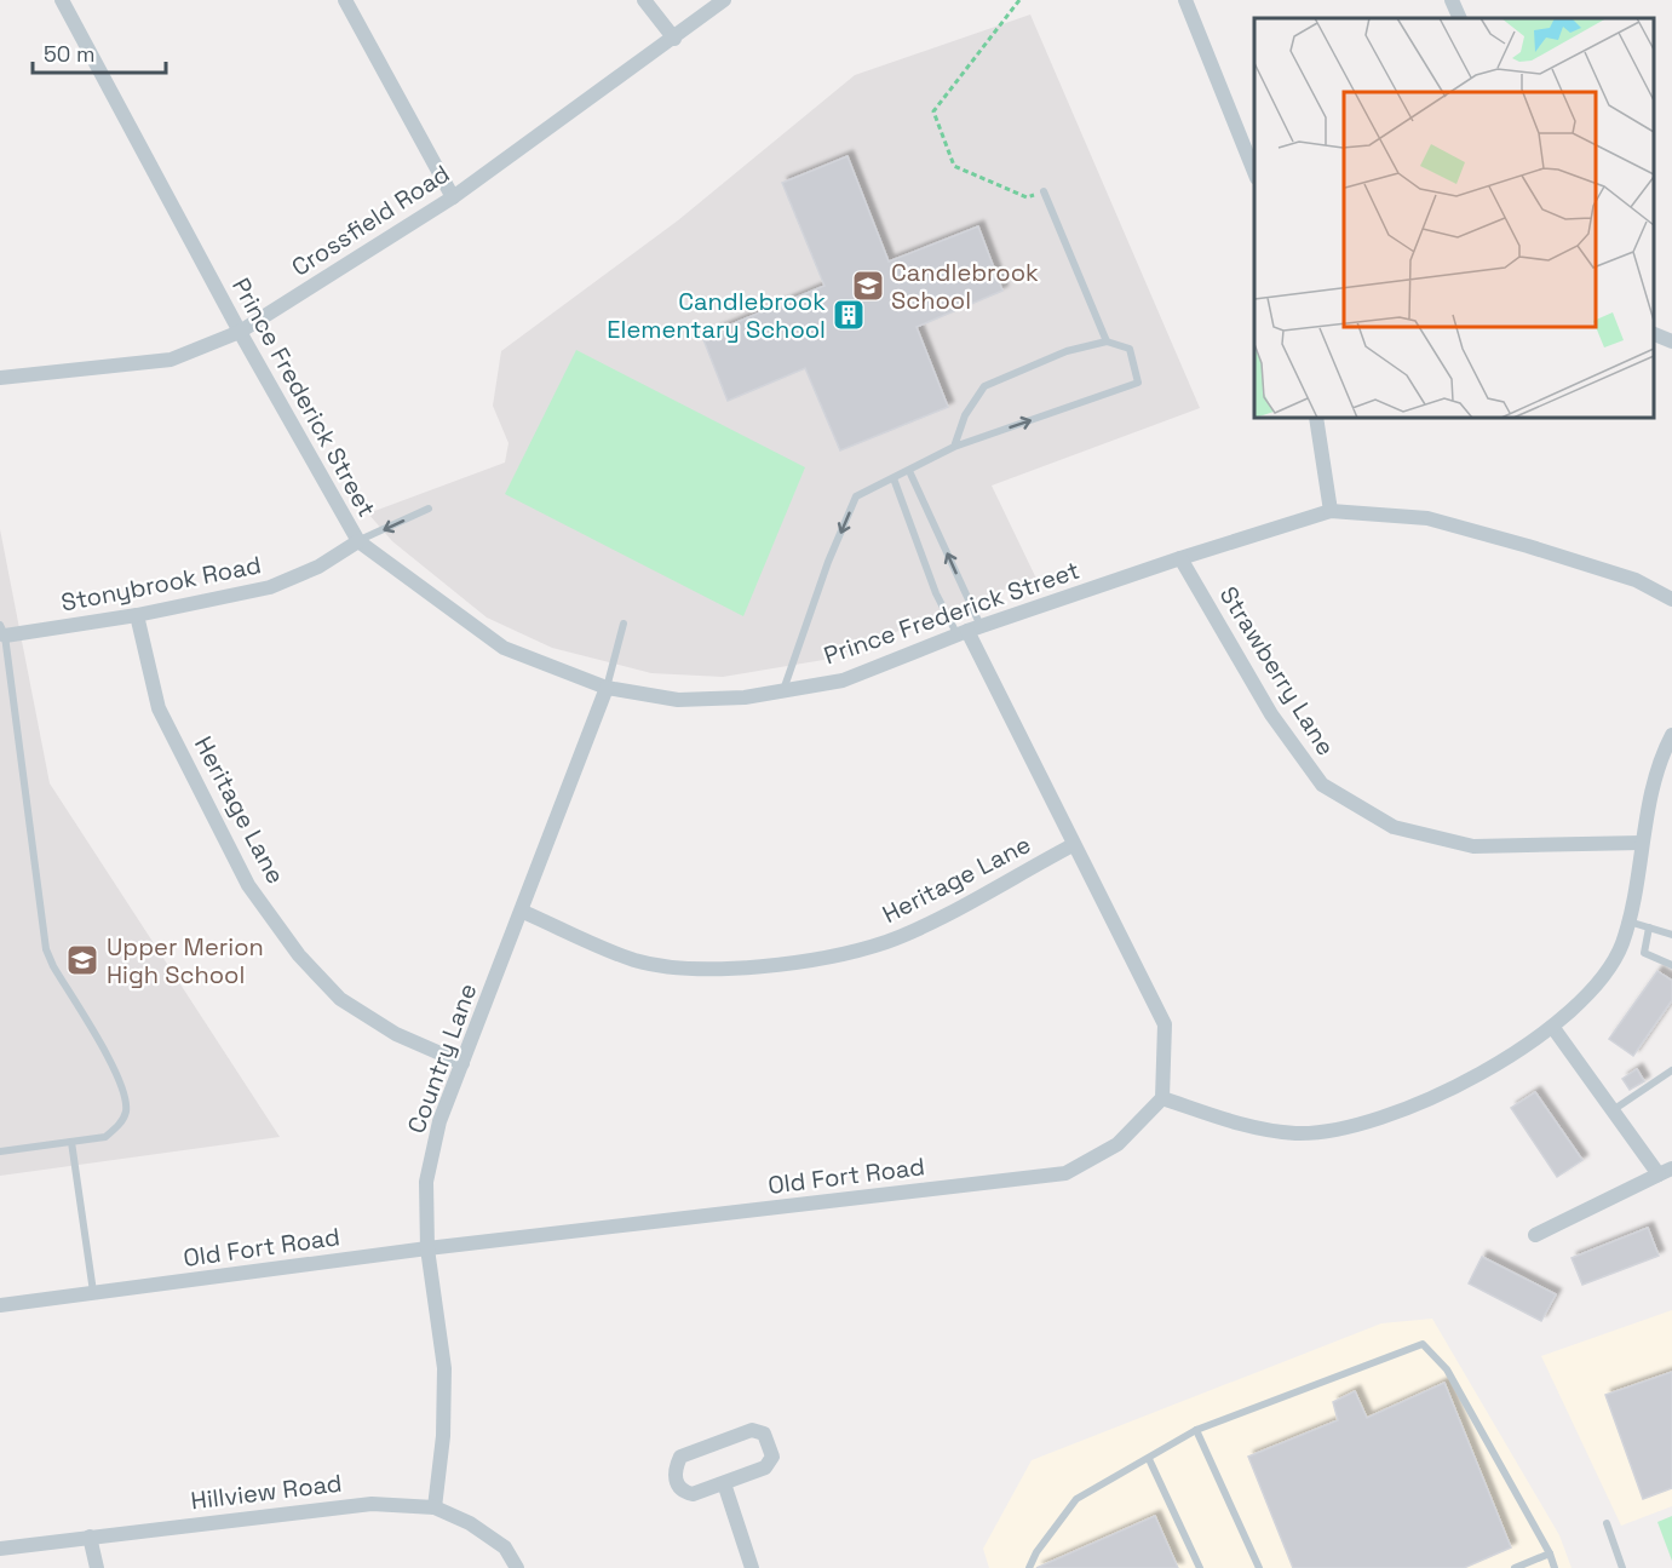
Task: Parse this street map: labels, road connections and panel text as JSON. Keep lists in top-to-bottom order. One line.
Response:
{"streets":{"street":["Crossfield Road","Prince Frederick Street","Stonybrook Road","Strawberry Lane","Heritage Lane","Country Lane","Old Fort Road","Hillview Road"]},"crossings":[["Crossfield Road","Prince Frederick Street"],["Prince Frederick Street","Stonybrook Road"],["Prince Frederick Street","Strawberry Lane"],["Prince Frederick Street","Country Lane"],["Stonybrook Road","Heritage Lane"],["Heritage Lane","Country Lane"],["Country Lane","Old Fort Road"],["Country Lane","Hillview Road"]],"places":{"school or university":["Candlebrook School","Upper Merion High School"],"building":["Candlebrook Elementary School"]},"scale_bar":"50 m"}
